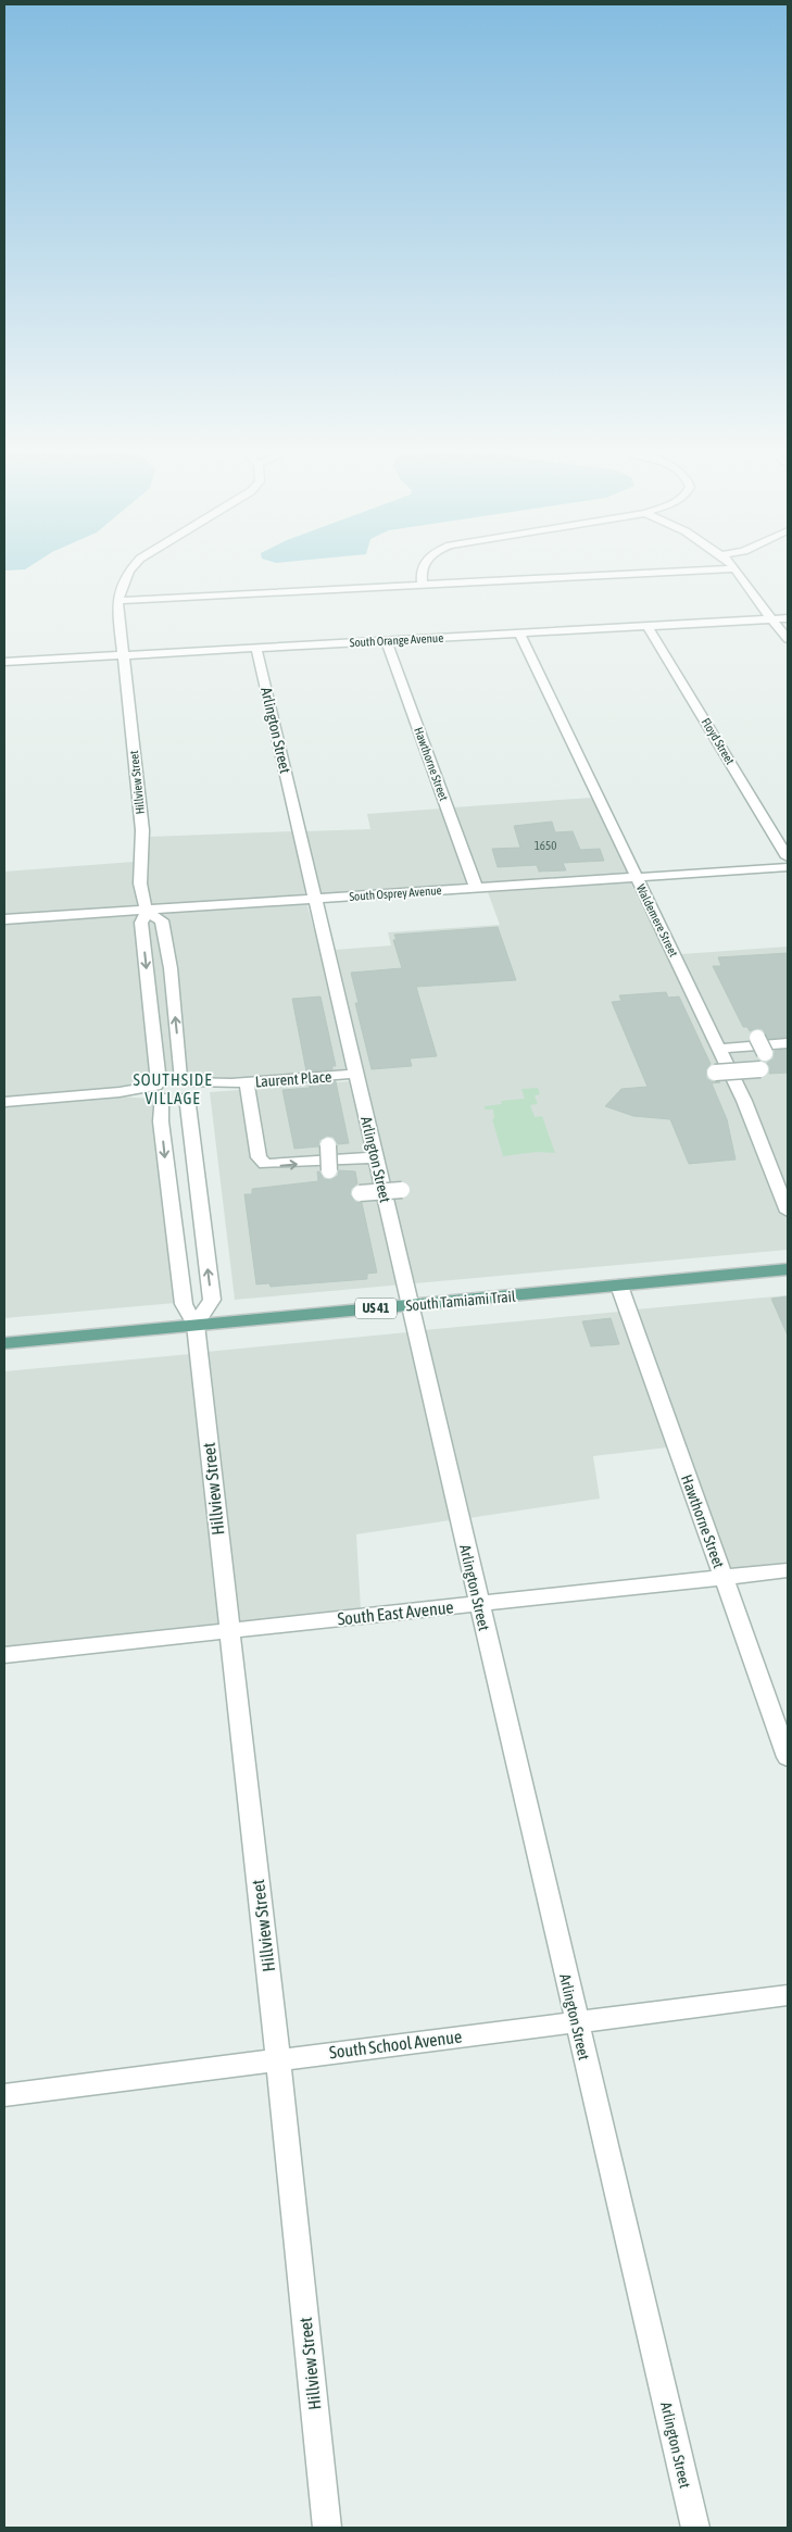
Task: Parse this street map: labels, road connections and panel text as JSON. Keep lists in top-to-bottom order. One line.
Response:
{"streets":{"main road":["South Tamiami Trail","US 41"],"street":["South Orange Avenue","Arlington Street","Floyd Street","Hawthorne Street","Hillview Street","South Osprey Avenue","Waldemere Street","Laurent Place","South East Avenue","South School Avenue"]},"crossings":[["South Orange Avenue","Arlington Street"],["South Orange Avenue","Floyd Street"],["South Orange Avenue","Hawthorne Street"],["South Orange Avenue","Hillview Street"],["South Orange Avenue","Waldemere Street"],["Arlington Street","South Osprey Avenue"],["Arlington Street","Laurent Place"],["Arlington Street","South Tamiami Trail"],["Arlington Street","South East Avenue"],["Arlington Street","South School Avenue"],["Hawthorne Street","South Osprey Avenue"],["Hawthorne Street","South Tamiami Trail"],["Hawthorne Street","South East Avenue"],["Hillview Street","South Osprey Avenue"],["Hillview Street","Laurent Place"],["Hillview Street","South Tamiami Trail"],["Hillview Street","South East Avenue"],["Hillview Street","South School Avenue"],["South Osprey Avenue","Waldemere Street"]],"districts":["SOUTHSIDE VILLAGE"],"house_numbers":["1650"]}
